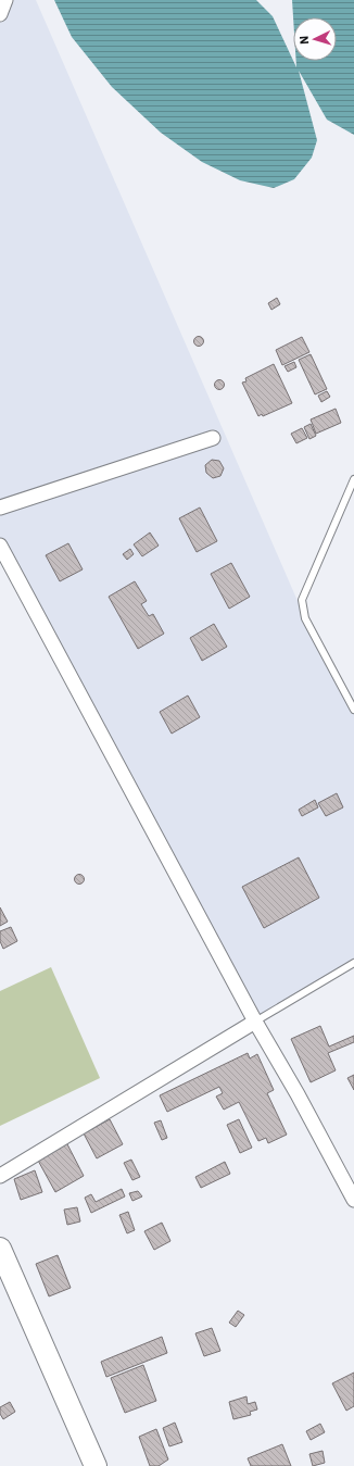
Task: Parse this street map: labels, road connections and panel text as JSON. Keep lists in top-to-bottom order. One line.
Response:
{"north":"left"}
